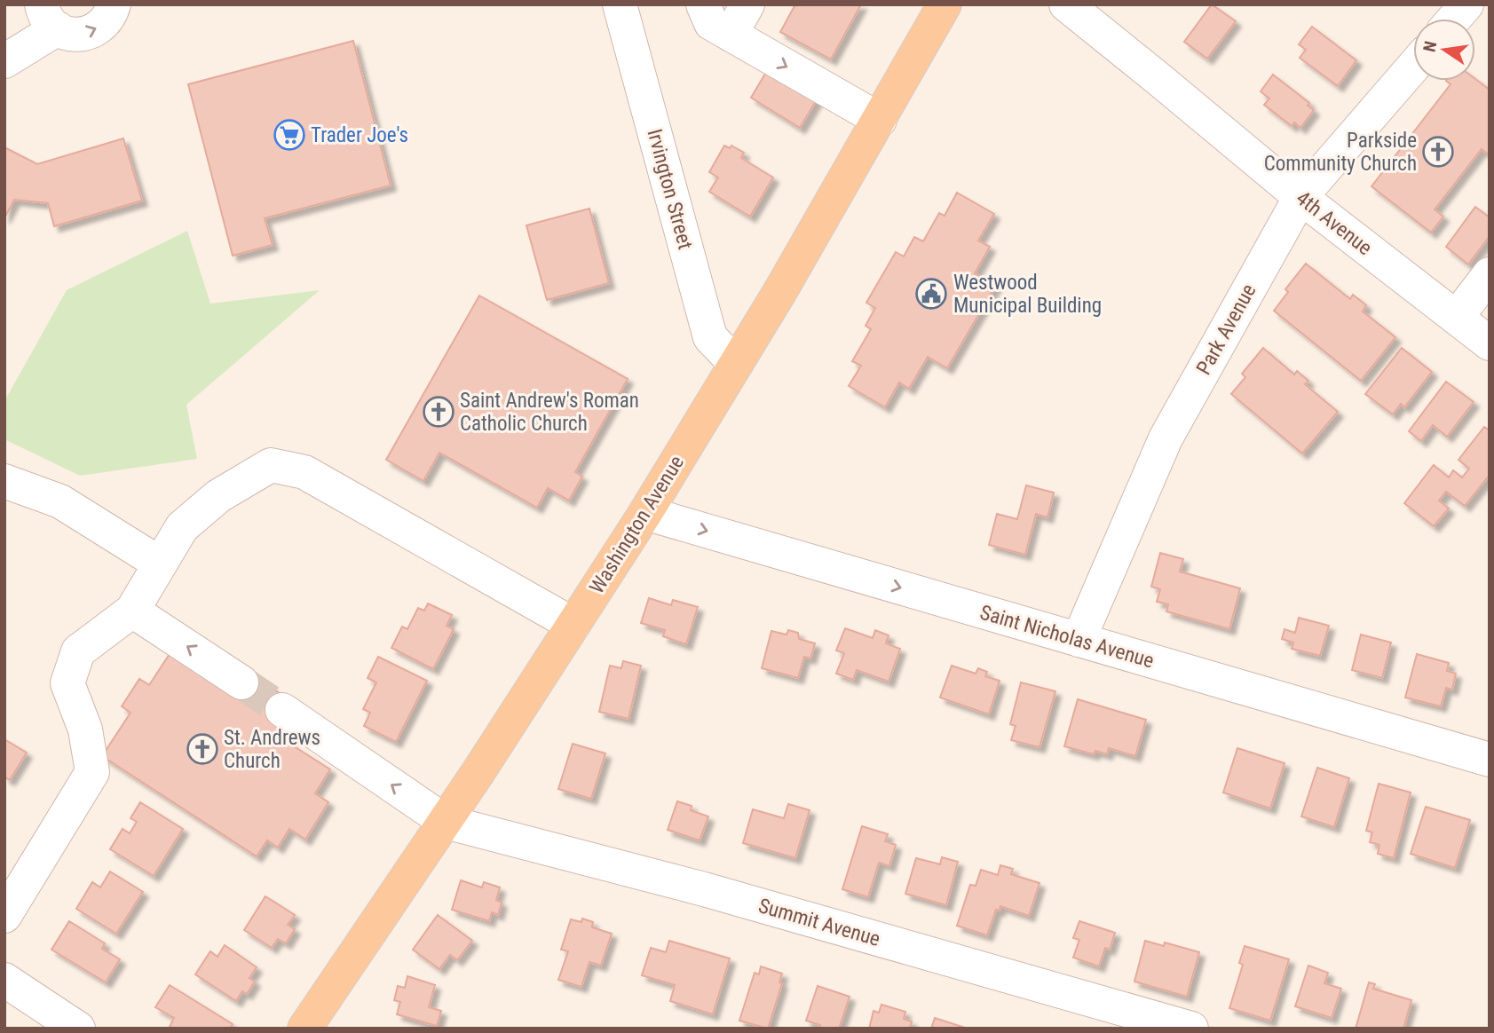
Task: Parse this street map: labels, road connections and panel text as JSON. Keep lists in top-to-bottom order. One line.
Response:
{"streets":{"main road":["Washington Avenue"],"street":["Irvington Street","4th Avenue","Park Avenue","Saint Nicholas Avenue","Summit Avenue"]},"crossings":[["Irvington Street","Washington Avenue"],["4th Avenue","Park Avenue"],["Park Avenue","Saint Nicholas Avenue"],["Washington Avenue","Saint Nicholas Avenue"],["Washington Avenue","Summit Avenue"]],"one_way":["Saint Nicholas Avenue"],"places":{"supermarket":["Trader Joe's"],"church":["Parkside Community Church","Saint Andrew's Roman Catholic Church","St. Andrews Church"],"public building":["Westwood Municipal Building"]},"north":"left"}
